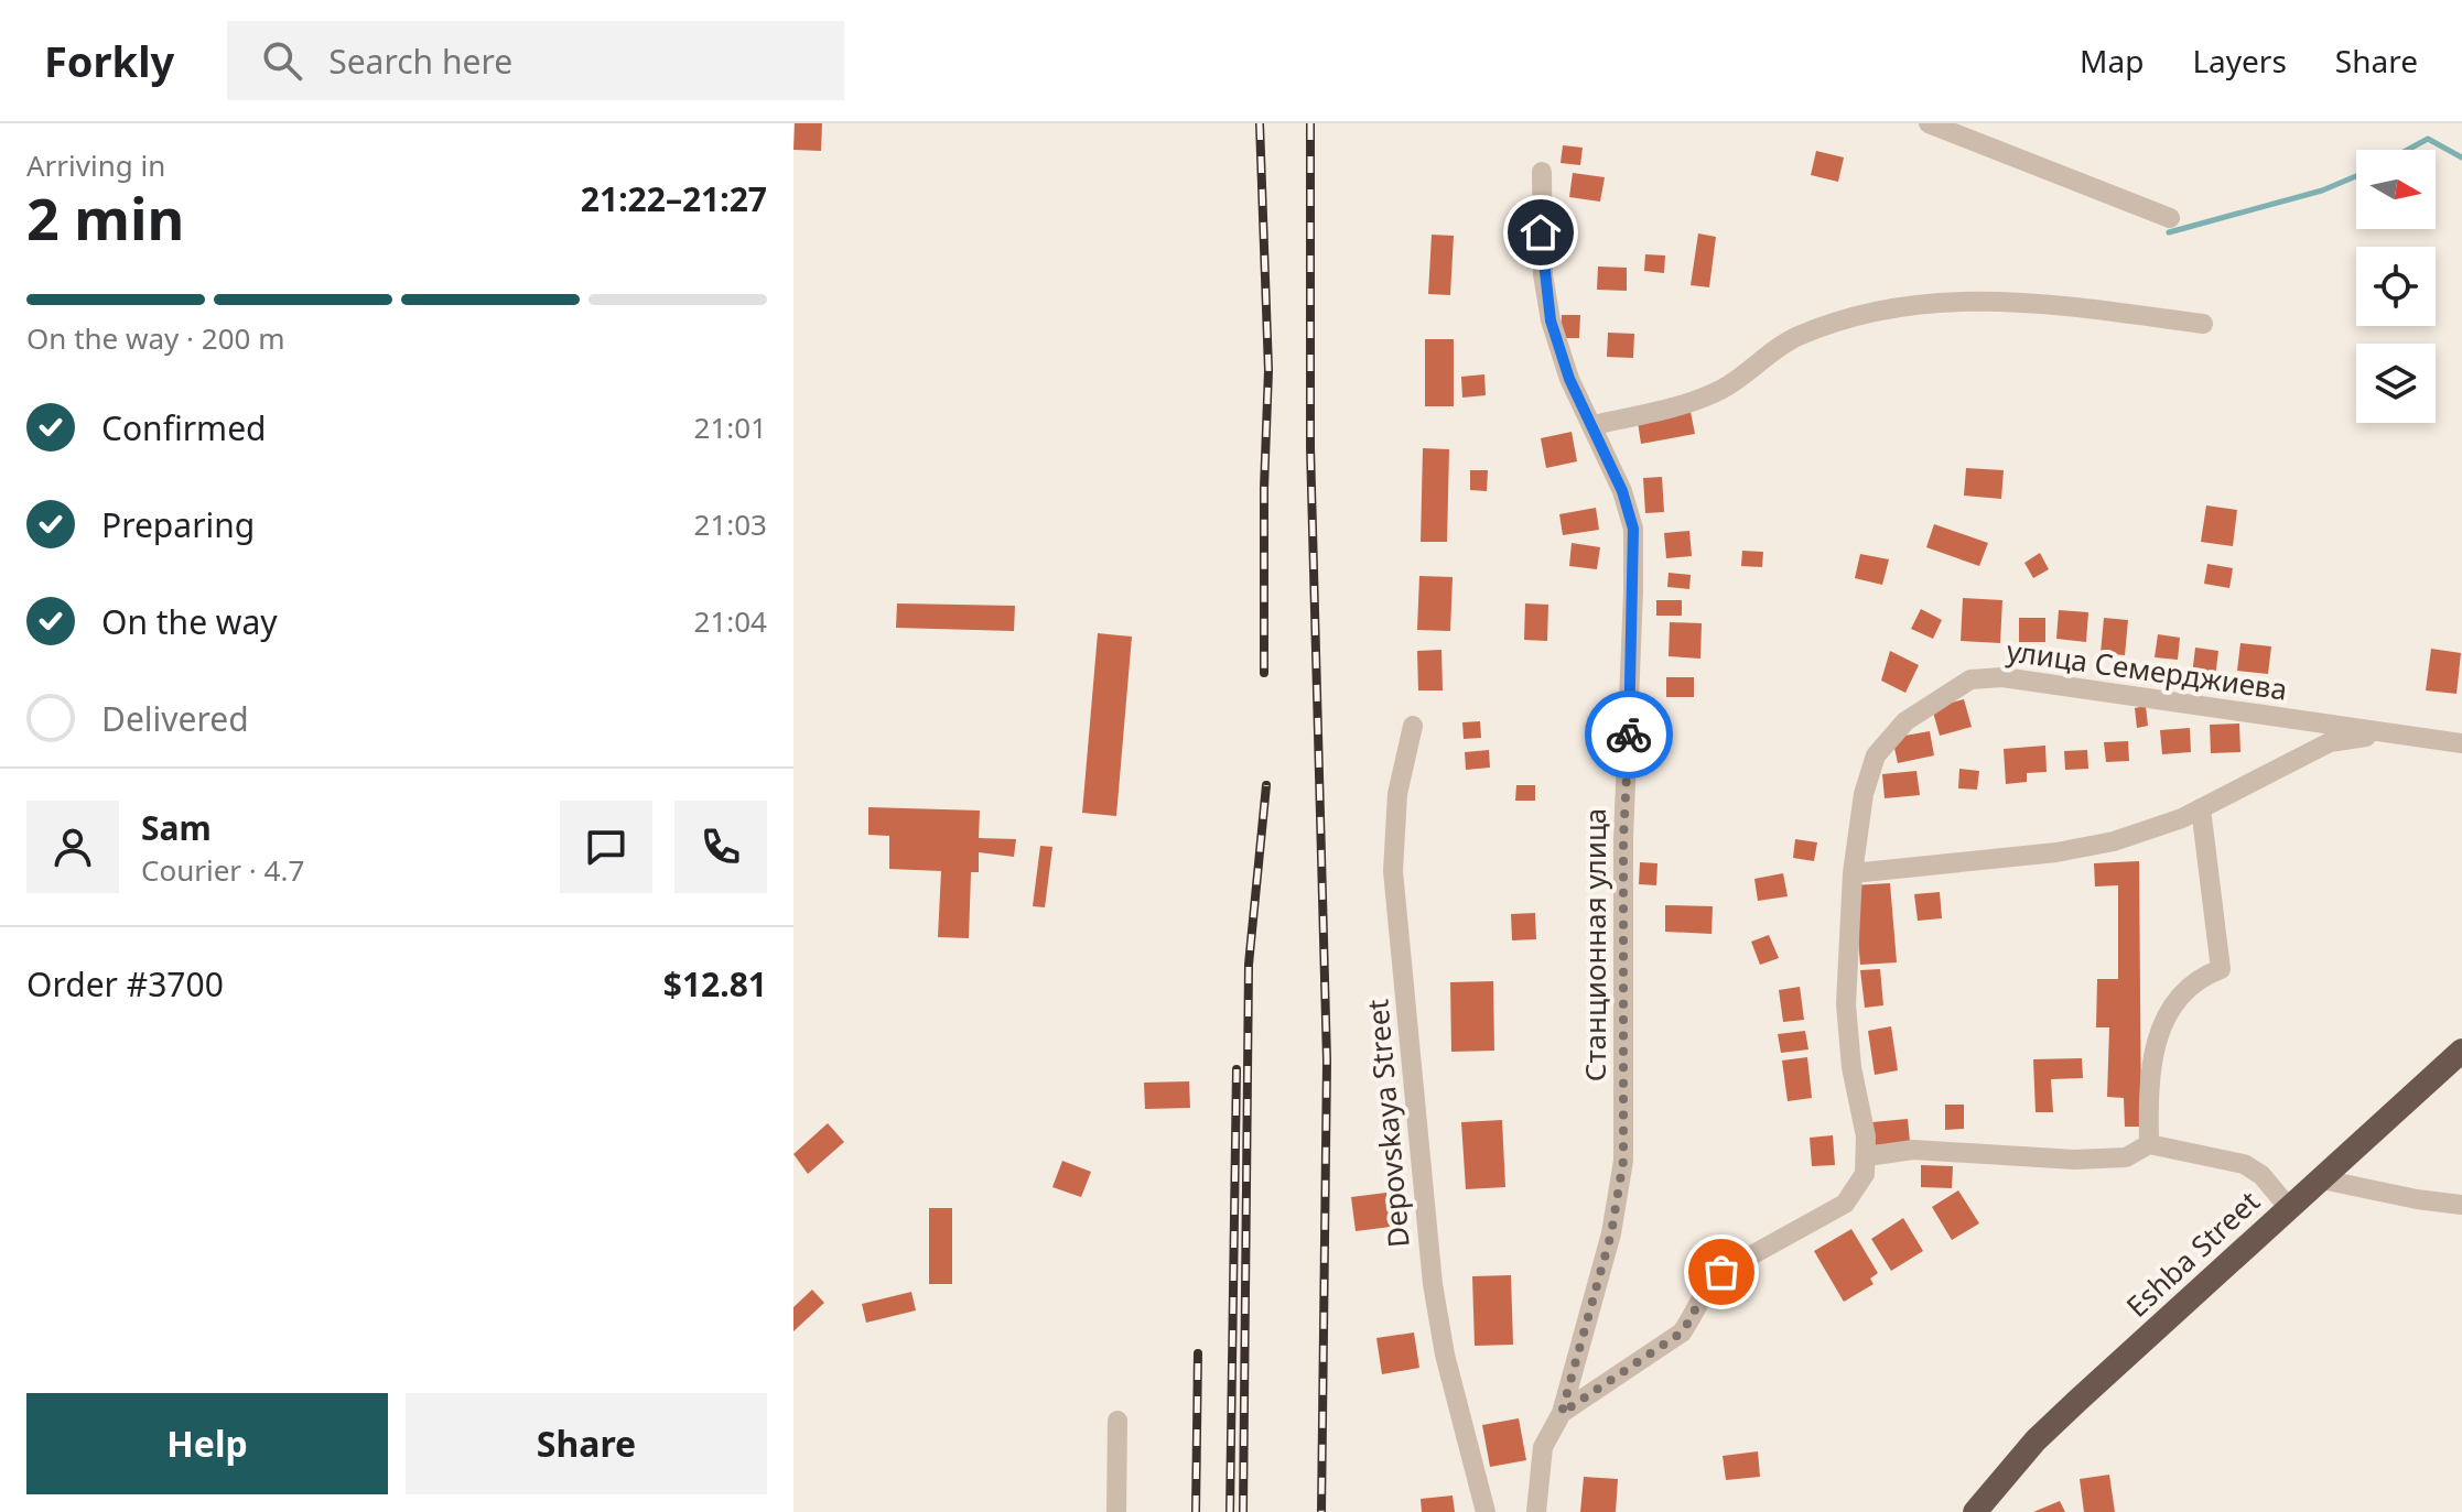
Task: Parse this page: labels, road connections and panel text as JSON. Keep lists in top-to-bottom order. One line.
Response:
{"streets":{"highway":["Eshba Street"],"street":["улица Семерджиева","Станционная улица","Depovskaya Street"]},"north":"right","page":{"header":"Forkly","search":"Search here","nav":["Map","Layers","Share"],"heading":["2 min","Arriving in","21:22–21:27"],"panel":["Sam","Courier · 4.7","Order #3700","$12.81"],"bar":"On the way · 200 m","list":[["Confirmed","21:01"],["Preparing","21:03"],["On the way","21:04"],"Delivered"],"buttons":["Help","Share"]}}
